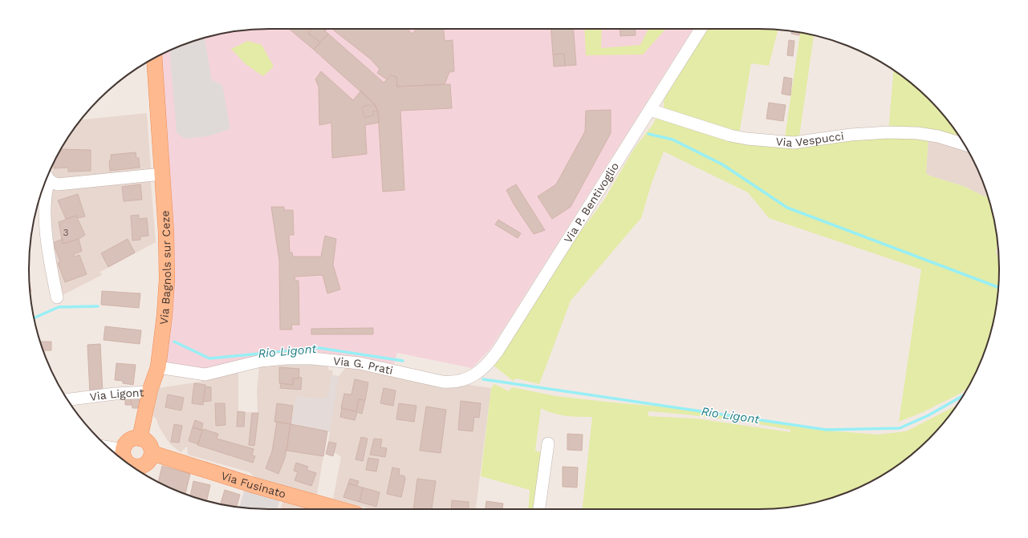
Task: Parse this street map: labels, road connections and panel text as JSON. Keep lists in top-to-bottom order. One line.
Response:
{"streets":{"main road":["Via Bagnols sur Ceze","Via Fusinato"],"street":["Via Vespucci","Via P. Bentivoglio","Via G. Prati","Via Ligont"]},"crossings":[["Via Vespucci","Via P. Bentivoglio"],["Via P. Bentivoglio","Via G. Prati"],["Via Bagnols sur Ceze","Via G. Prati"],["Via Bagnols sur Ceze","Via Ligont"]],"water":["Rio Ligont"],"house_numbers":["3"]}
